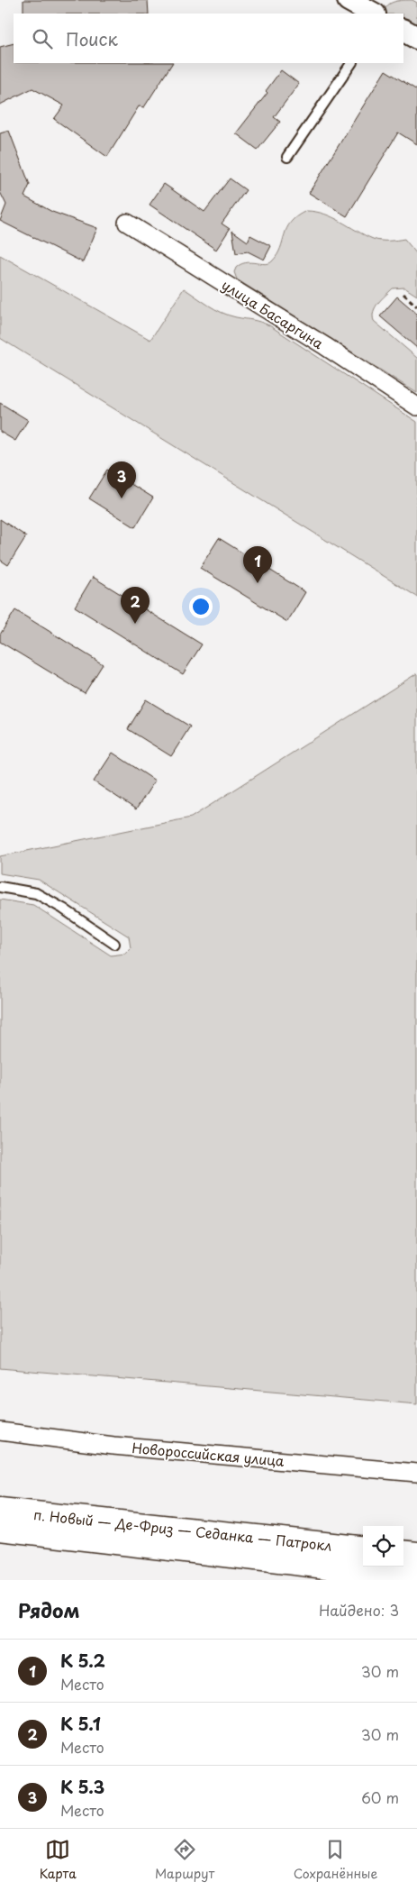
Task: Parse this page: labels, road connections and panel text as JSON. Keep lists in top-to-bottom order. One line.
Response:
{"streets":{"highway":["п. Новый — Де-Фриз — Седанка — Патрокл"],"street":["улица Басаргина","Новороссийская улица"]},"page":{"search":"Поиск","pins":["3","1","2"],"heading":["Рядом","Найдено: 3"],"list":[{"mark":"1","name":"К 5.2","note":"Место","value":"30 m"},{"mark":"2","name":"К 5.1","note":"Место","value":"30 m"},{"mark":"3","name":"К 5.3","note":"Место","value":"60 m"}],"nav":["Карта","Маршрут","Сохранённые"]}}
